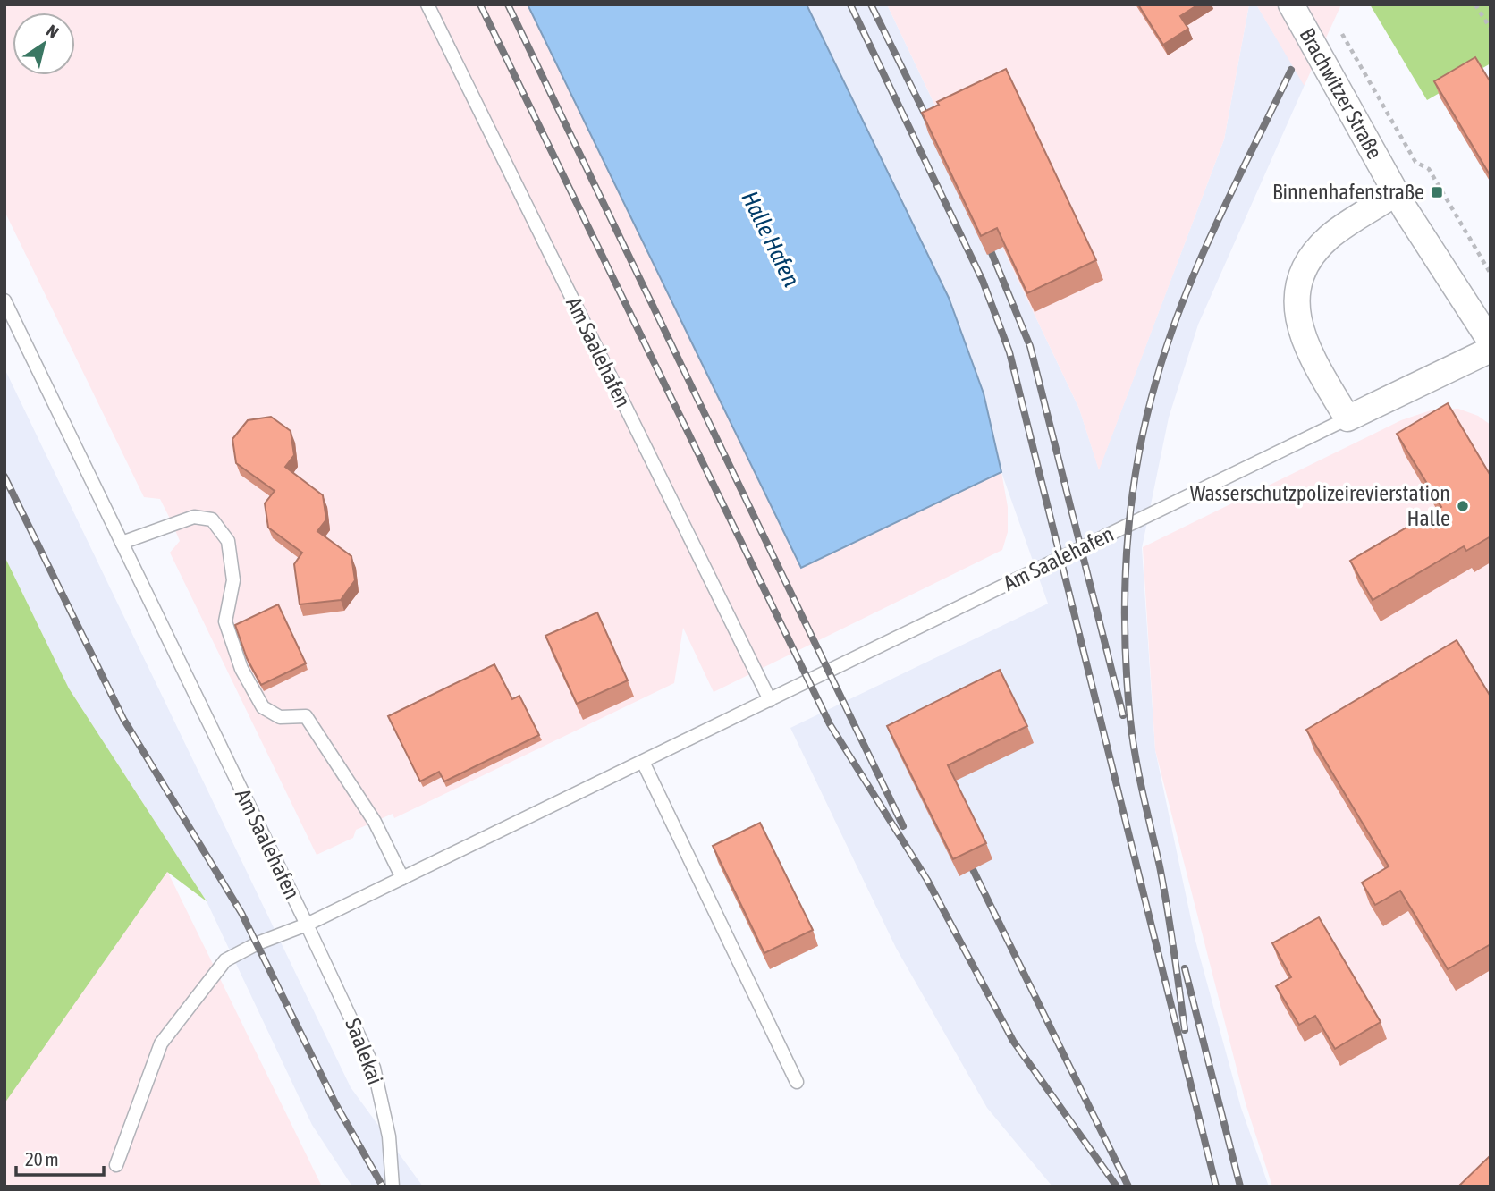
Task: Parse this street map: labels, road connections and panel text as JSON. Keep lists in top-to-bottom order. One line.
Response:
{"streets":{"street":["Brachwitzer Straße"],"lane":["Am Saalehafen","Saalekai"]},"crossings":[["Am Saalehafen","Saalekai"]],"water":["Halle Hafen"],"places":{"transit":["Binnenhafenstraße"],"other":["Wasserschutzpolizeirevierstation Halle"]},"scale_bar":"20 m","north":"top right"}
